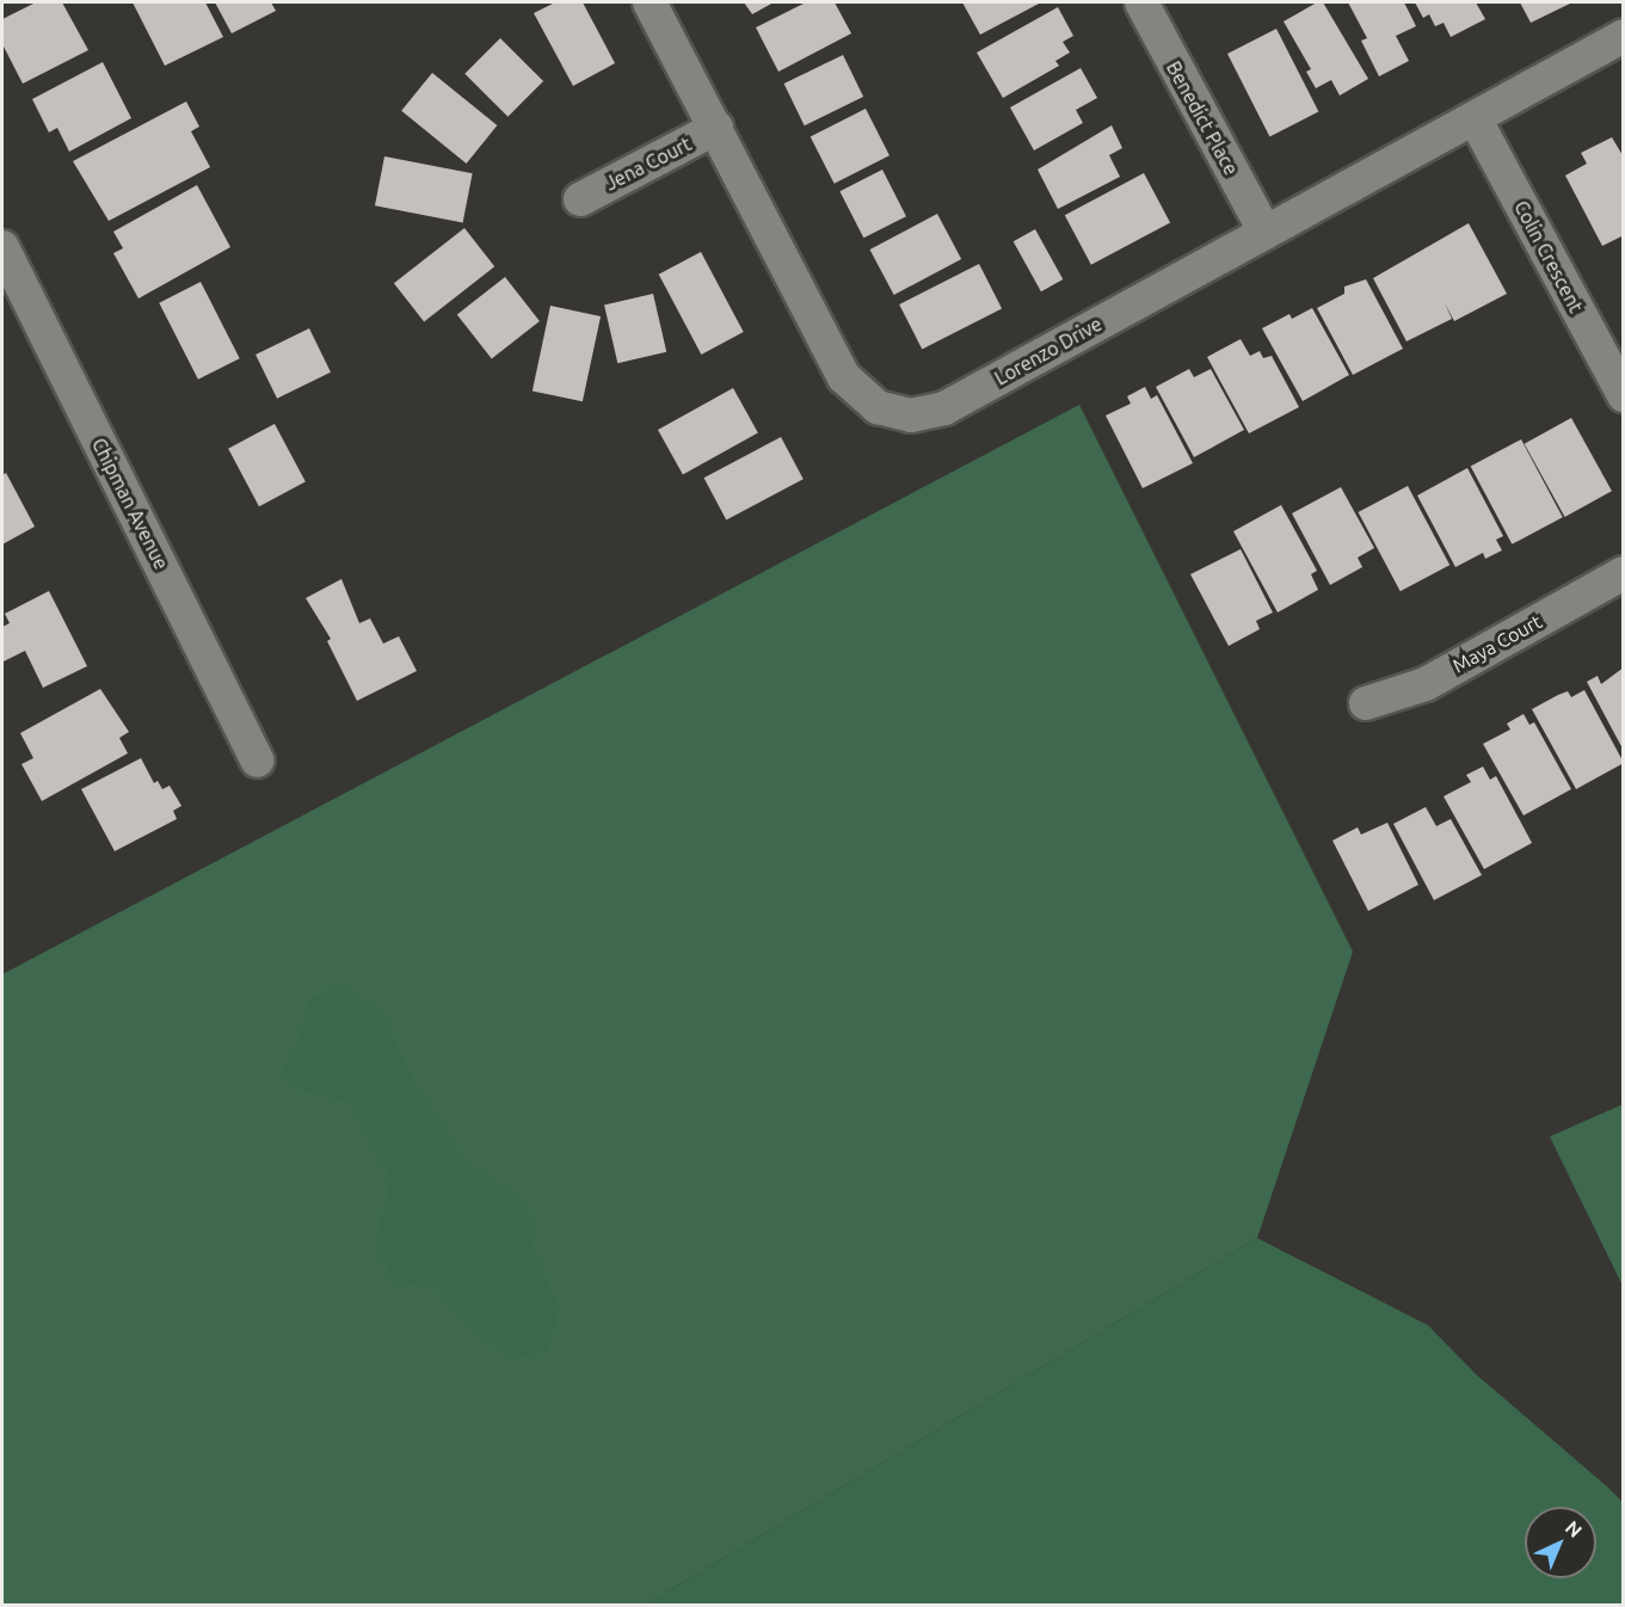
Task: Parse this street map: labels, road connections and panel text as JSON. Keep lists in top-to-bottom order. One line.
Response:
{"streets":{"street":["Benedict Place","Jena Court","Colin Crescent","Lorenzo Drive","Chipman Avenue","Maya Court"]},"crossings":[["Benedict Place","Lorenzo Drive"],["Jena Court","Lorenzo Drive"],["Colin Crescent","Lorenzo Drive"]],"north":"top right"}
